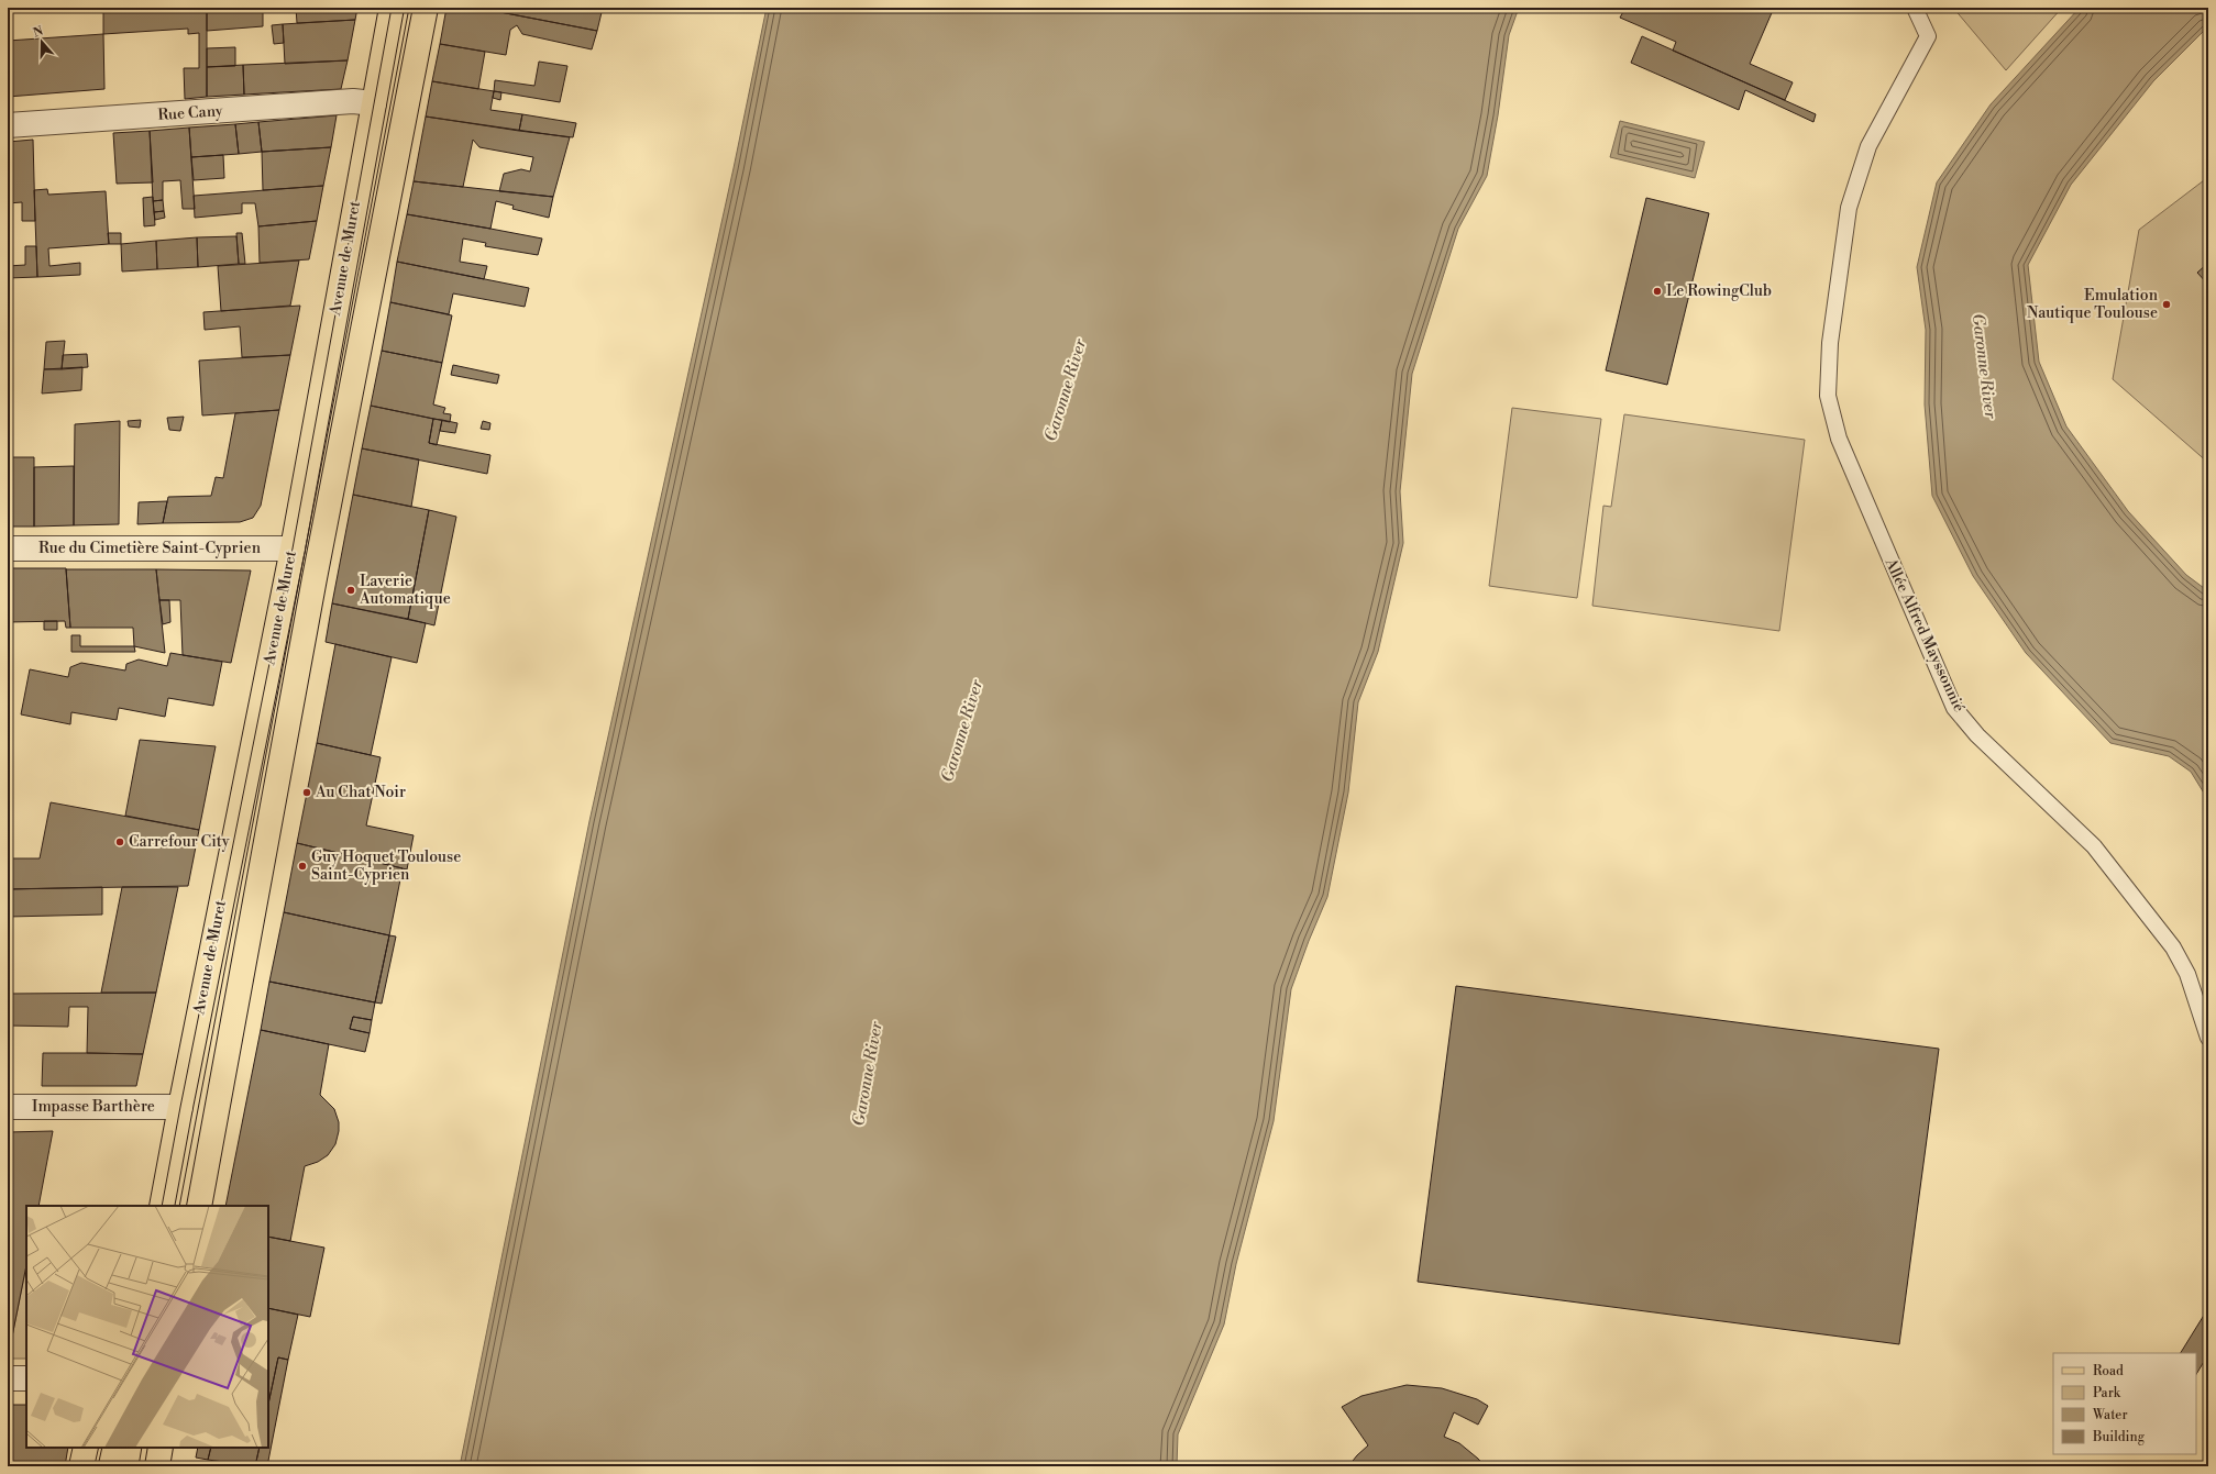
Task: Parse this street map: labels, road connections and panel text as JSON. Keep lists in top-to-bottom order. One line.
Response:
{"streets":{"main road":["Avenue de Muret"],"street":["Rue Cany","Rue du Cimetière Saint-Cyprien","Impasse Barthère"],"lane":["Allée Alfred Mayssonnié"]},"crossings":[["Rue Cany","Avenue de Muret"],["Avenue de Muret","Rue du Cimetière Saint-Cyprien"],["Avenue de Muret","Impasse Barthère"]],"water":["Garonne River"],"places":["Le RowingClub","Emulation Nautique Toulouse","Laverie Automatique","Au Chat Noir","Carrefour City","Guy Hoquet Toulouse Saint-Cyprien"],"legend":["Road","Park","Water","Building"],"north":"top"}
